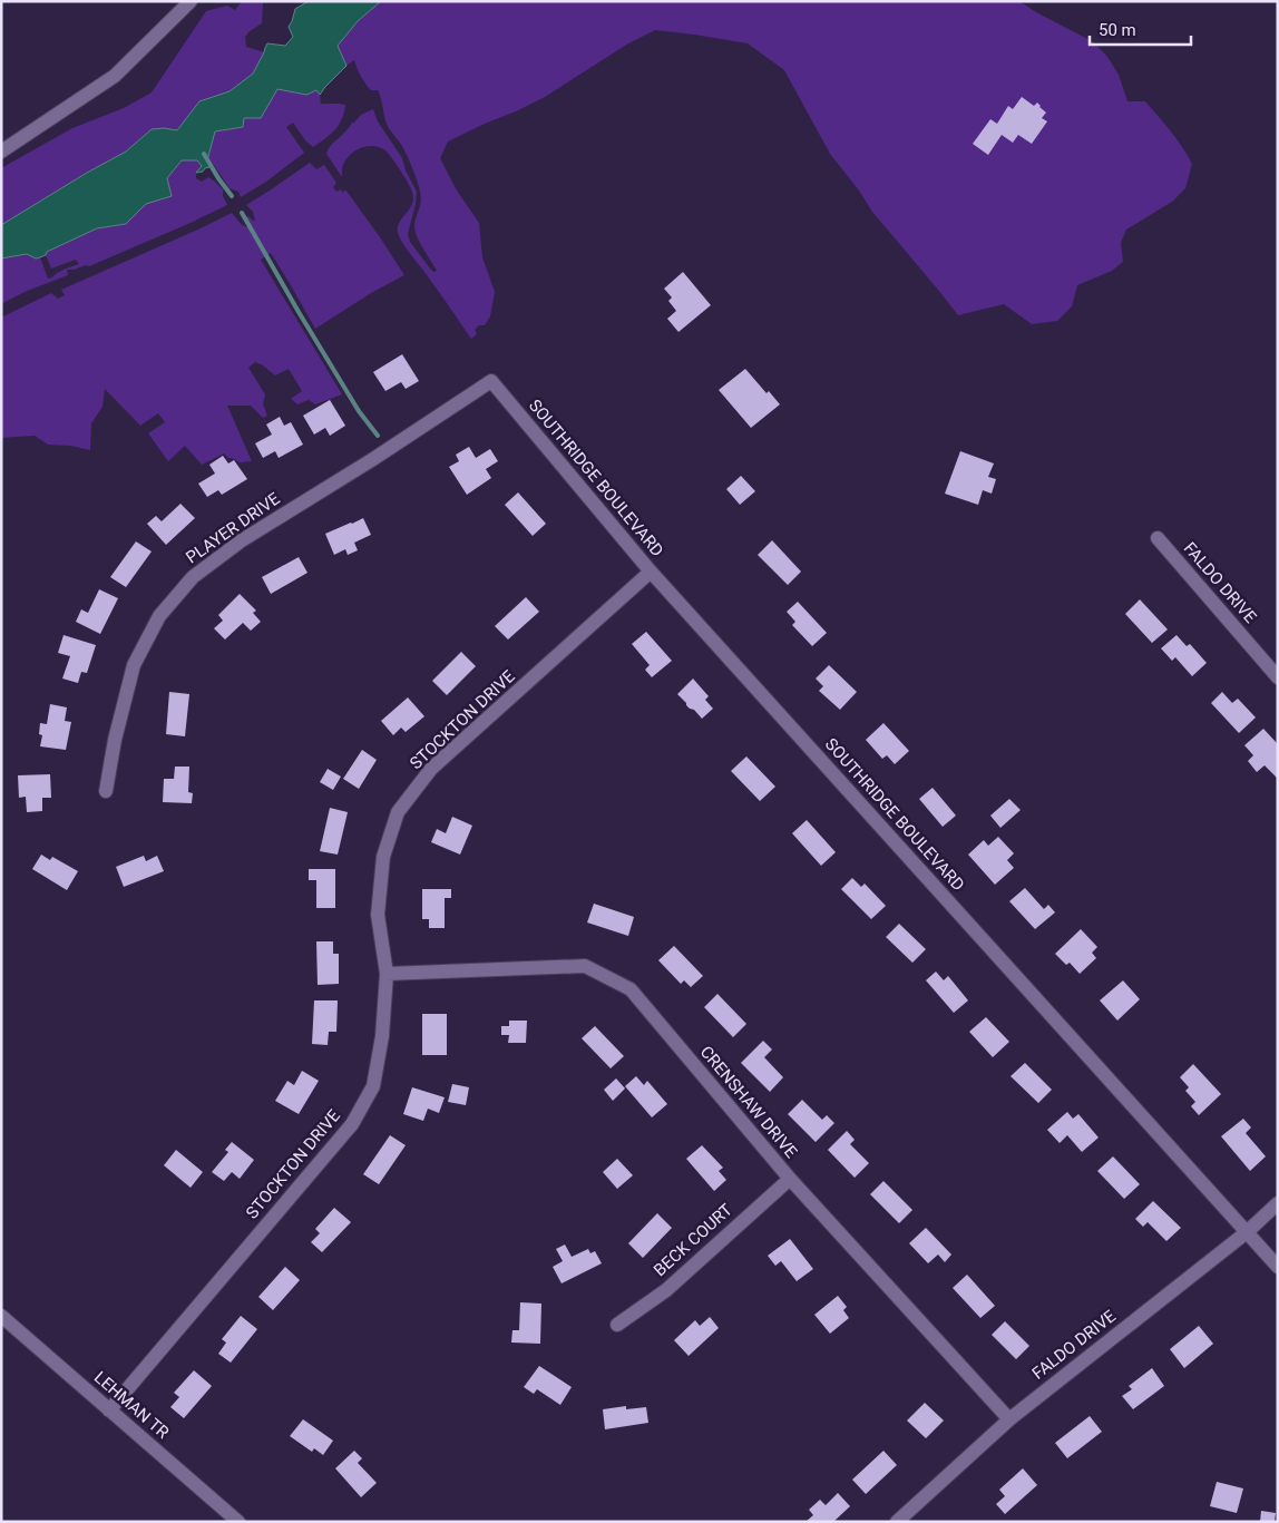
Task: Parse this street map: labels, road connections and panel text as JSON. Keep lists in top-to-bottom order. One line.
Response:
{"streets":{"street":["SOUTHRIDGE BOULEVARD","PLAYER DRIVE","FALDO DRIVE","STOCKTON DRIVE","CRENSHAW DRIVE","BECK COURT","LEHMAN TR"]},"crossings":[["SOUTHRIDGE BOULEVARD","PLAYER DRIVE"],["SOUTHRIDGE BOULEVARD","FALDO DRIVE"],["SOUTHRIDGE BOULEVARD","STOCKTON DRIVE"],["FALDO DRIVE","CRENSHAW DRIVE"],["STOCKTON DRIVE","CRENSHAW DRIVE"],["STOCKTON DRIVE","LEHMAN TR"],["CRENSHAW DRIVE","BECK COURT"]],"scale_bar":"50 m"}
